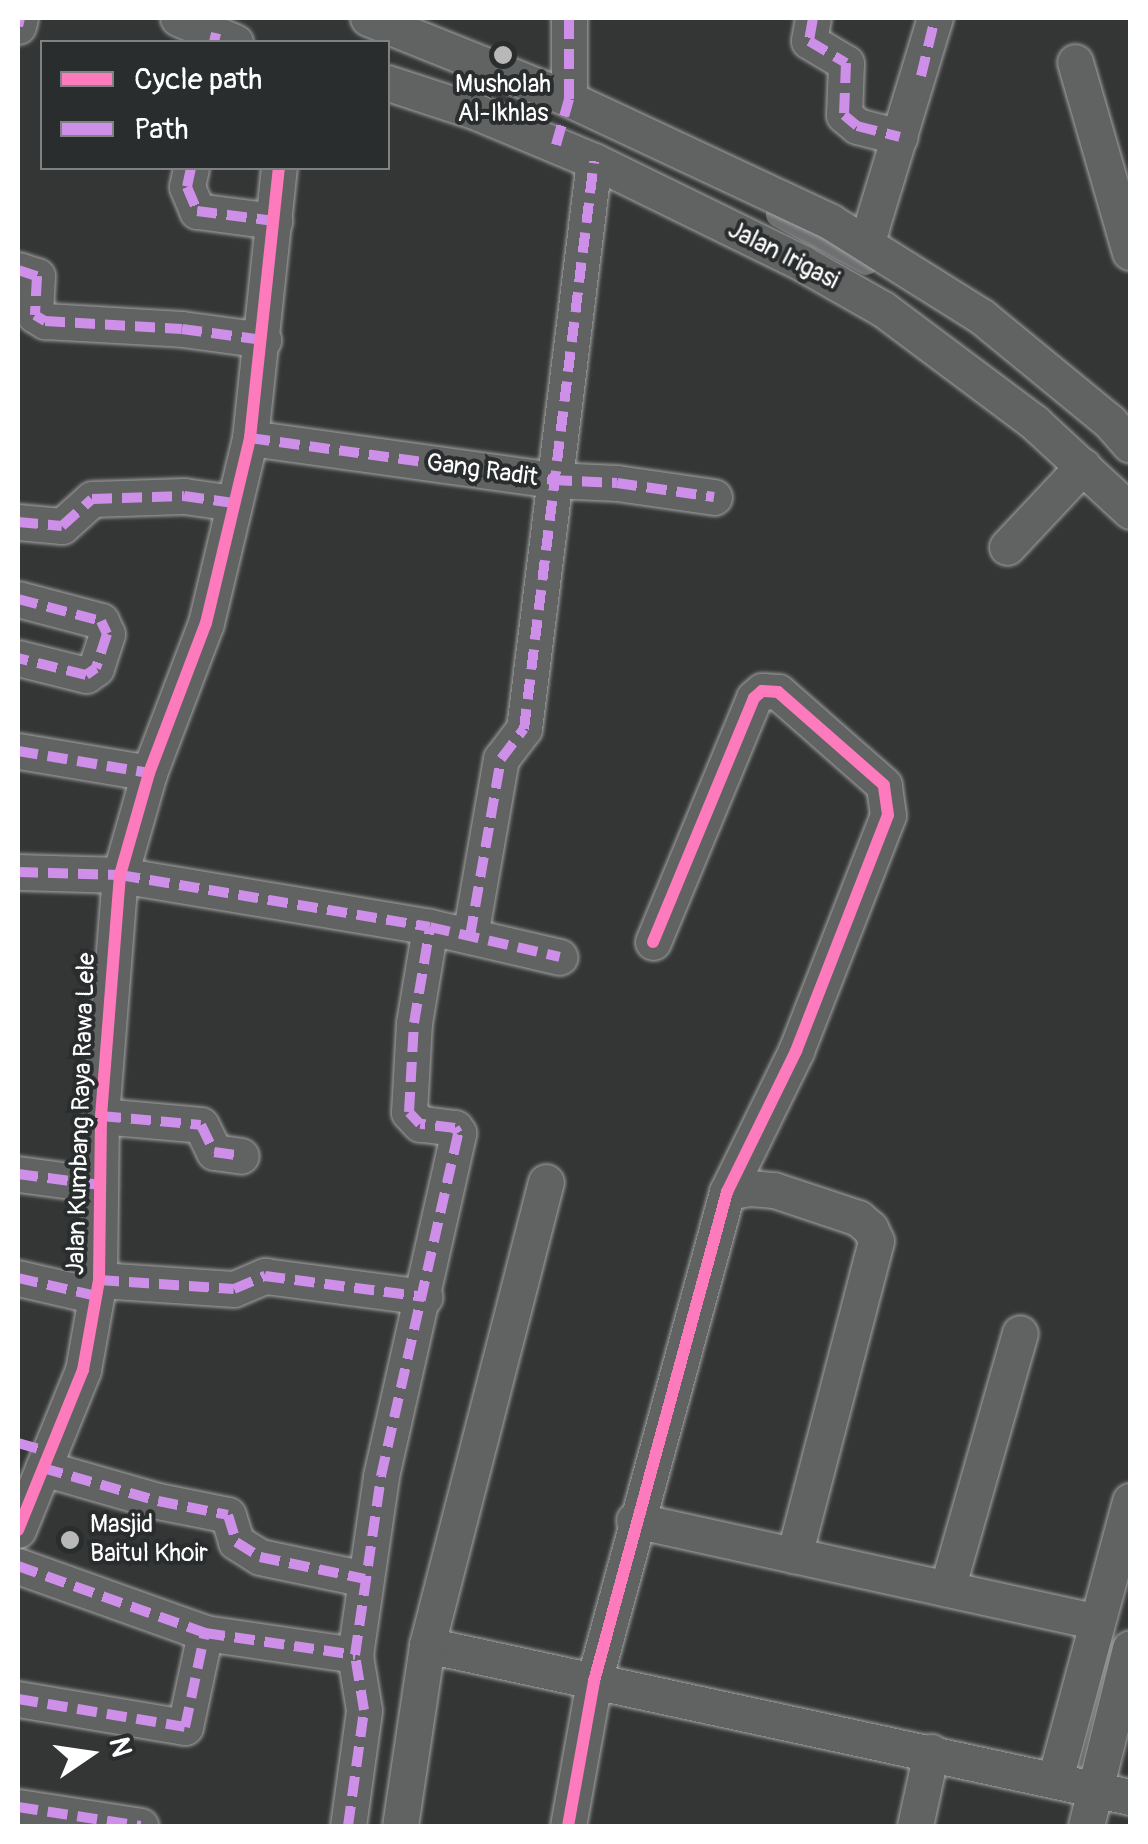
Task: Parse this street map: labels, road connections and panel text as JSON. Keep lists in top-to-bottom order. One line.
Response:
{"streets":{"street":["Jalan Irigasi","Gang Radit","Jalan Kumbang Raya Rawa Lele"]},"crossings":[["Gang Radit","Jalan Kumbang Raya Rawa Lele"]],"places":["Musholah Al-Ikhlas","Masjid Baitul Khoir"],"legend":["Cycle path","Path"],"north":"right"}
